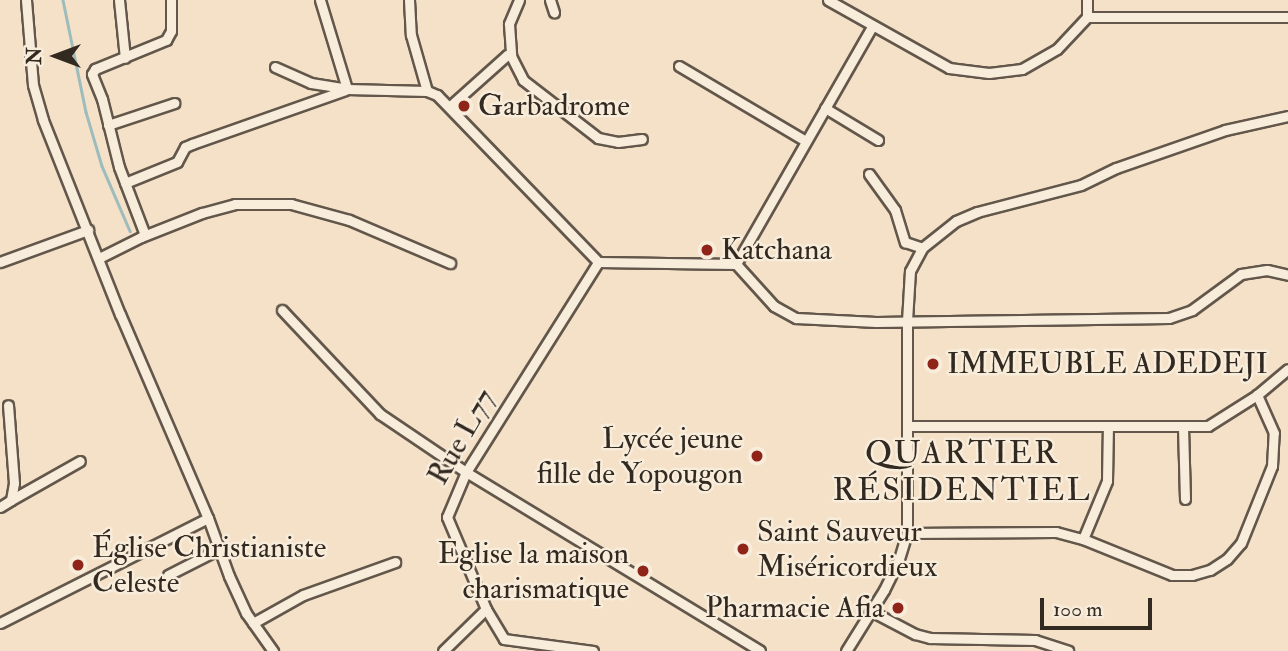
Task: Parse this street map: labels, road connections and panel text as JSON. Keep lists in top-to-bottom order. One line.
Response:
{"streets":{"street":["Rue L77"]},"districts":["QUARTIER RÉSIDENTIEL"],"places":["Garbadrome","Katchana","IMMEUBLE ADEDEJI","Lycée jeune fille de Yopougon","Saint Sauveur Miséricordieux","Église Christianiste Celeste","Eglise la maison charismatique","Pharmacie Afia"],"scale_bar":"100 m","north":"left"}
